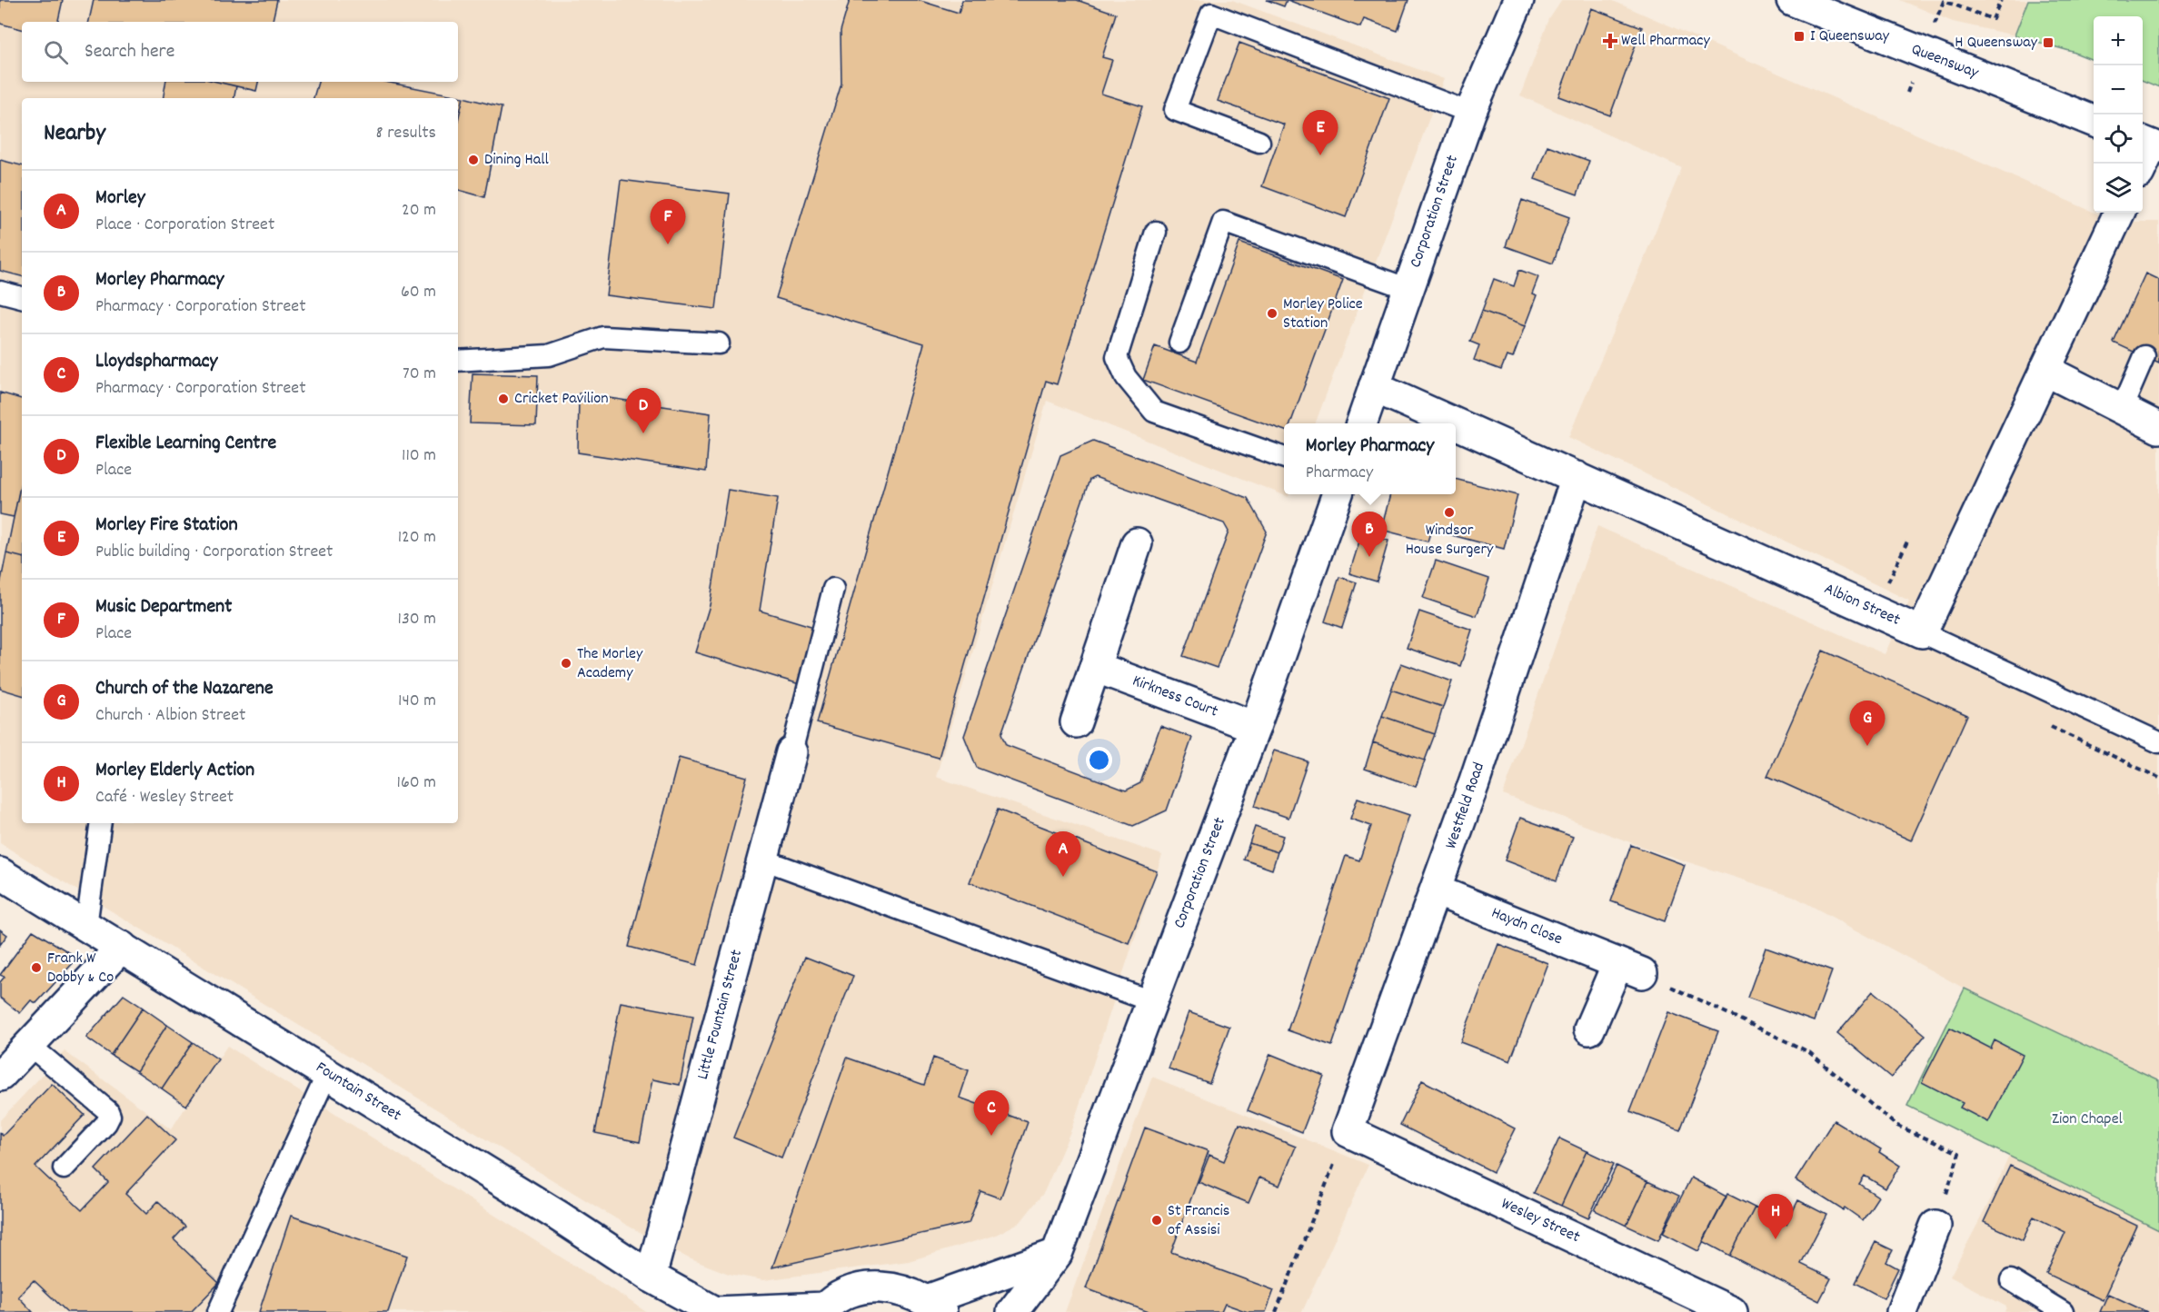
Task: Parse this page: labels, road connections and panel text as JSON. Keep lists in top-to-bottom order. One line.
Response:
{"streets":{"street":["Queensway","Corporation Street","Albion Street","Kirkness Court","Westfield Road","Haydn Close","Little Fountain Street","Fountain Street","Wesley Street"]},"crossings":[["Corporation Street","Albion Street"],["Corporation Street","Kirkness Court"],["Albion Street","Westfield Road"],["Westfield Road","Haydn Close"],["Westfield Road","Wesley Street"],["Little Fountain Street","Fountain Street"]],"parks":["Zion Chapel"],"places":{"transit":["I Queensway","H Queensway"],"health":["Well Pharmacy"],"other":["Dining Hall","Morley Police Station","Cricket Pavilion","Windsor House Surgery","The Morley Academy","Frank W Dobby & Co","St Francis of Assisi"]},"page":{"map_buttons":["+","−"],"search":"Search here","heading":["Nearby","8 results"],"pins":["E","F","D","B","G","A","C","H"],"list":[{"mark":"A","name":"Morley","note":"Place · Corporation Street","value":"20 m"},{"mark":"B","name":"Morley Pharmacy","note":"Pharmacy · Corporation Street","value":"60 m"},{"mark":"C","name":"Lloydspharmacy","note":"Pharmacy · Corporation Street","value":"70 m"},{"mark":"D","name":"Flexible Learning Centre","note":"Place","value":"110 m"},{"mark":"E","name":"Morley Fire Station","note":"Public building · Corporation Street","value":"120 m"},{"mark":"F","name":"Music Department","note":"Place","value":"130 m"},{"mark":"G","name":"Church of the Nazarene","note":"Church · Albion Street","value":"140 m"},{"mark":"H","name":"Morley Elderly Action","note":"Café · Wesley Street","value":"160 m"}],"popup":["Morley Pharmacy","Pharmacy"]}}
